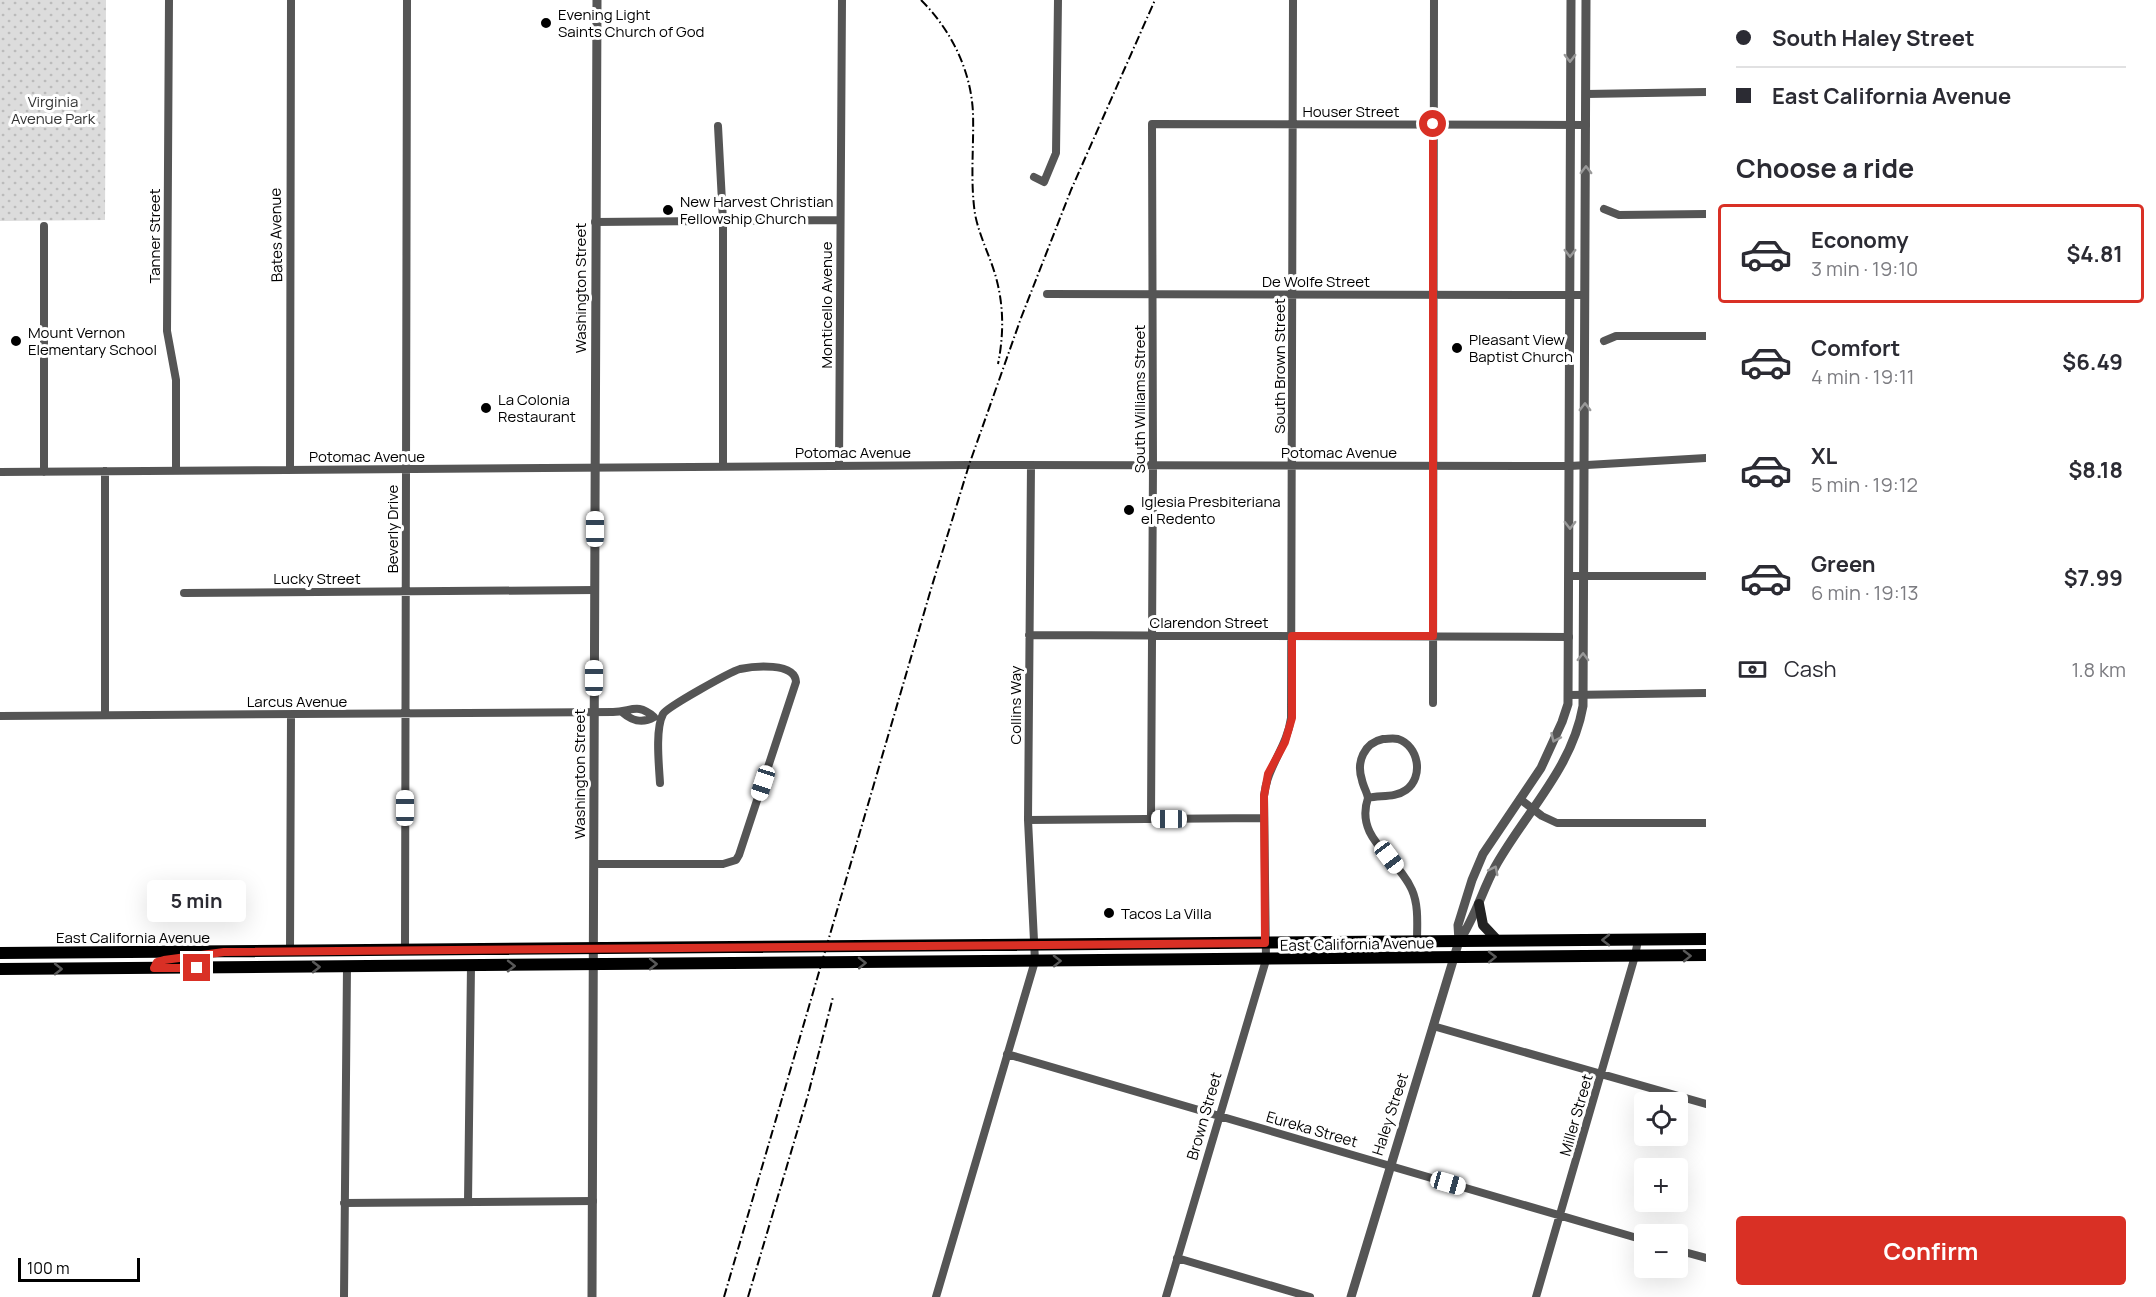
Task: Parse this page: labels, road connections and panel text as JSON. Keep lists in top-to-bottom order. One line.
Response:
{"streets":{"main road":["East California Avenue"],"street":["Houser Street","Bates Avenue","Tanner Street","De Wolfe Street","Washington Street","Monticello Avenue","South Brown Street","South Williams Street","Potomac Avenue","Beverly Drive","Lucky Street","Clarendon Street","Larcus Avenue","Collins Way","Haley Street","Miller Street","Brown Street","Eureka Street"]},"crossings":[["Houser Street","South Brown Street"],["Houser Street","South Williams Street"],["Bates Avenue","Potomac Avenue"],["Tanner Street","Potomac Avenue"],["De Wolfe Street","South Brown Street"],["De Wolfe Street","South Williams Street"],["Washington Street","Potomac Avenue"],["Washington Street","Lucky Street"],["Washington Street","Larcus Avenue"],["Washington Street","East California Avenue"],["Monticello Avenue","Potomac Avenue"],["South Brown Street","Potomac Avenue"],["South Brown Street","Clarendon Street"],["South Brown Street","East California Avenue"],["South Brown Street","Brown Street"],["South Williams Street","Potomac Avenue"],["South Williams Street","Clarendon Street"],["Potomac Avenue","Beverly Drive"],["Potomac Avenue","Collins Way"],["Beverly Drive","Lucky Street"],["Beverly Drive","Larcus Avenue"],["Beverly Drive","East California Avenue"],["Clarendon Street","Collins Way"],["Collins Way","East California Avenue"],["East California Avenue","Haley Street"],["East California Avenue","Miller Street"],["East California Avenue","Brown Street"],["Haley Street","Eureka Street"],["Miller Street","Eureka Street"],["Brown Street","Eureka Street"]],"parks":["Virginia Avenue Park"],"places":["Evening Light Saints Church of God","New Harvest Christian Fellowship Church","Mount Vernon Elementary School","Pleasant View Baptist Church","La Colonia Restaurant","Iglesia Presbiteriana el Redento","Tacos La Villa"],"scale_bar":"100 m","page":{"banner":["South Haley Street","East California Avenue"],"heading":"Choose a ride","list":[{"name":"Economy","note":"3 min · 19:10","value":"$4.81"},{"name":"Comfort","note":"4 min · 19:11","value":"$6.49"},{"name":"XL","note":"5 min · 19:12","value":"$8.18"},{"name":"Green","note":"6 min · 19:13","value":"$7.99"}],"pay":["Cash","1.8 km"],"bubble":"5 min","map_buttons":["+","−"],"buttons":"Confirm","scale":"100 m"}}
